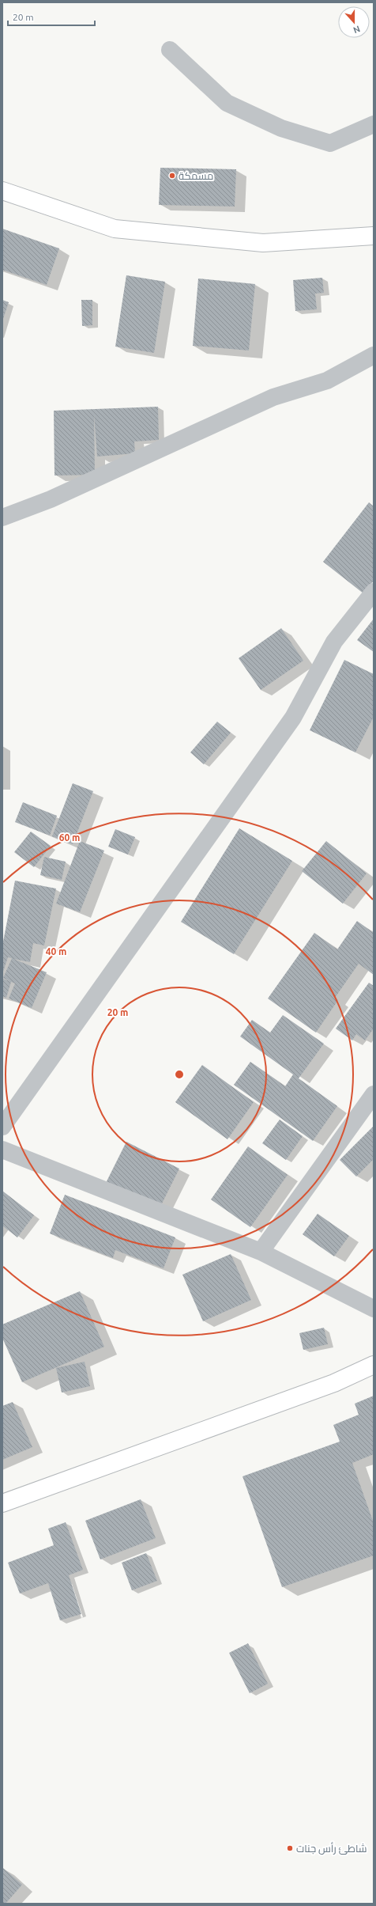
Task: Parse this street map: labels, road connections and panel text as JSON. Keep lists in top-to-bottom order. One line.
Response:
{"places":["مسمكة","شاطئ رأس جنات"],"scale_bar":"20 m","north":"bottom","rings":["60 m","40 m","20 m"]}
